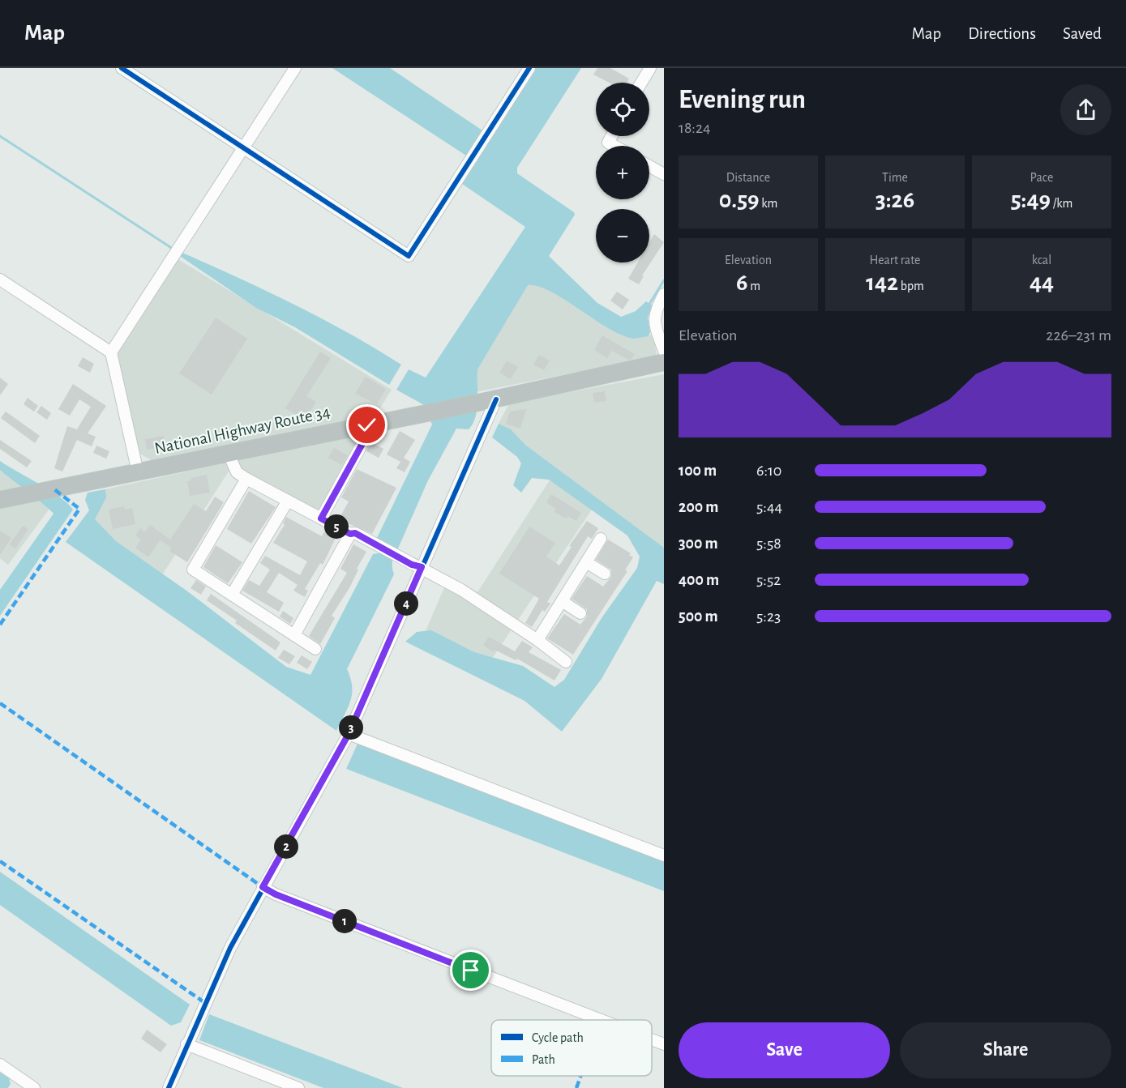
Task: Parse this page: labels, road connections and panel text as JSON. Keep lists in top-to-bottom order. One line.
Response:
{"streets":{"highway":["National Highway Route 34"]},"legend":["Cycle path","Path"],"page":{"header":"Map","nav":["Map","Directions","Saved"],"heading":["Evening run","18:24"],"map_buttons":["+","−"],"stats":[["Distance","0.59 km"],["Time","3:26"],["Pace","5:49 /km"],["Elevation","6 m"],["Heart rate","142 bpm"],["kcal","44"]],"chart":["Elevation","226–231 m"],"list":[{"name":"100 m","note":"6:10"},{"name":"200 m","note":"5:44"},{"name":"300 m","note":"5:58"},{"name":"400 m","note":"5:52"},{"name":"500 m","note":"5:23"}],"pins":["5","4","3","2","1"],"buttons":["Save","Share"]}}
